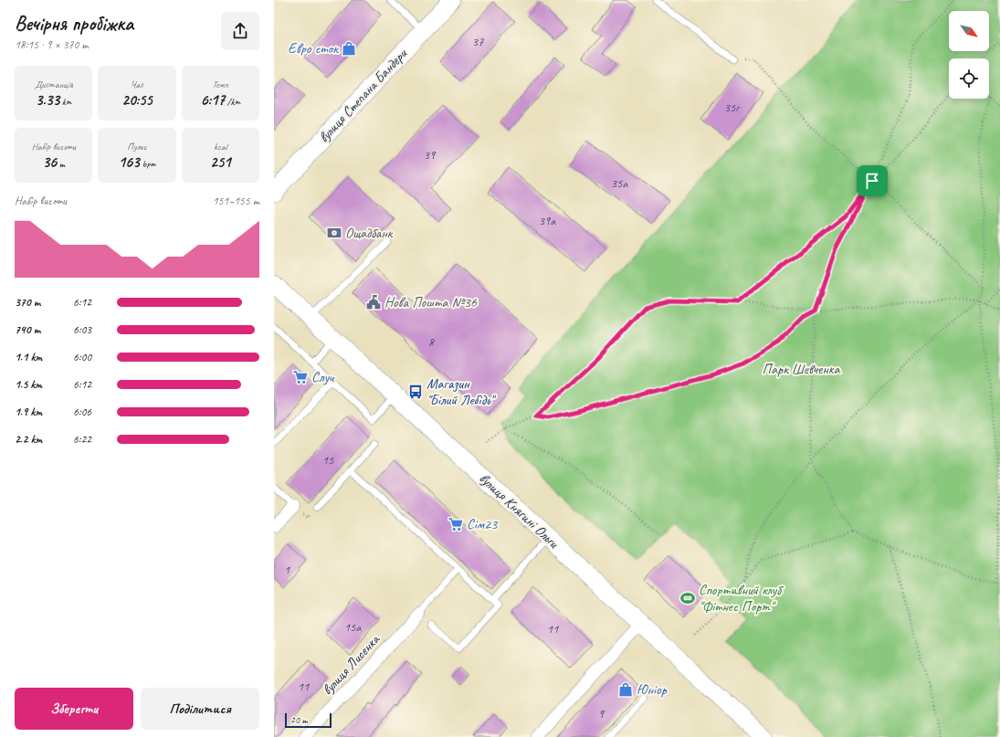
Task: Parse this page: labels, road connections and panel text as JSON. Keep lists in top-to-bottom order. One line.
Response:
{"streets":{"street":["вулиця Степана Бандери","вулиця Княгині Ольги","вулиця Лисенка"]},"parks":["Парк Шевченка"],"places":{"shop":["Евро сток","Юніор"],"bank":["Ощадбанк"],"public building":["Нова Пошта №36"],"supermarket":["Случ","Сім23"],"bus stop":["Магазин \"Білий Лебідь\""],"sports":["Спортивний клуб \"Фітнес Порт\""]},"house_numbers":["37","35г","39","35а","39а","8","15","1","15а","11","11","9"],"scale_bar":"20 m","north":"bottom right","page":{"heading":["Вечірня пробіжка","18:15 · 9 × 370 m"],"stats":[["Дистанція","3.33 km"],["Час","20:55"],["Темп","6:17 /km"],["Набір висоти","36 m"],["Пульс","163 bpm"],["kcal","251"]],"chart":["Набір висоти","151–155 m"],"list":[{"name":"370 m","note":"6:12"},{"name":"740 m","note":"6:03"},{"name":"1.1 km","note":"6:00"},{"name":"1.5 km","note":"6:12"},{"name":"1.9 km","note":"6:06"},{"name":"2.2 km","note":"6:22"}],"buttons":["Зберегти","Поділитися"],"scale":"20 m"}}
